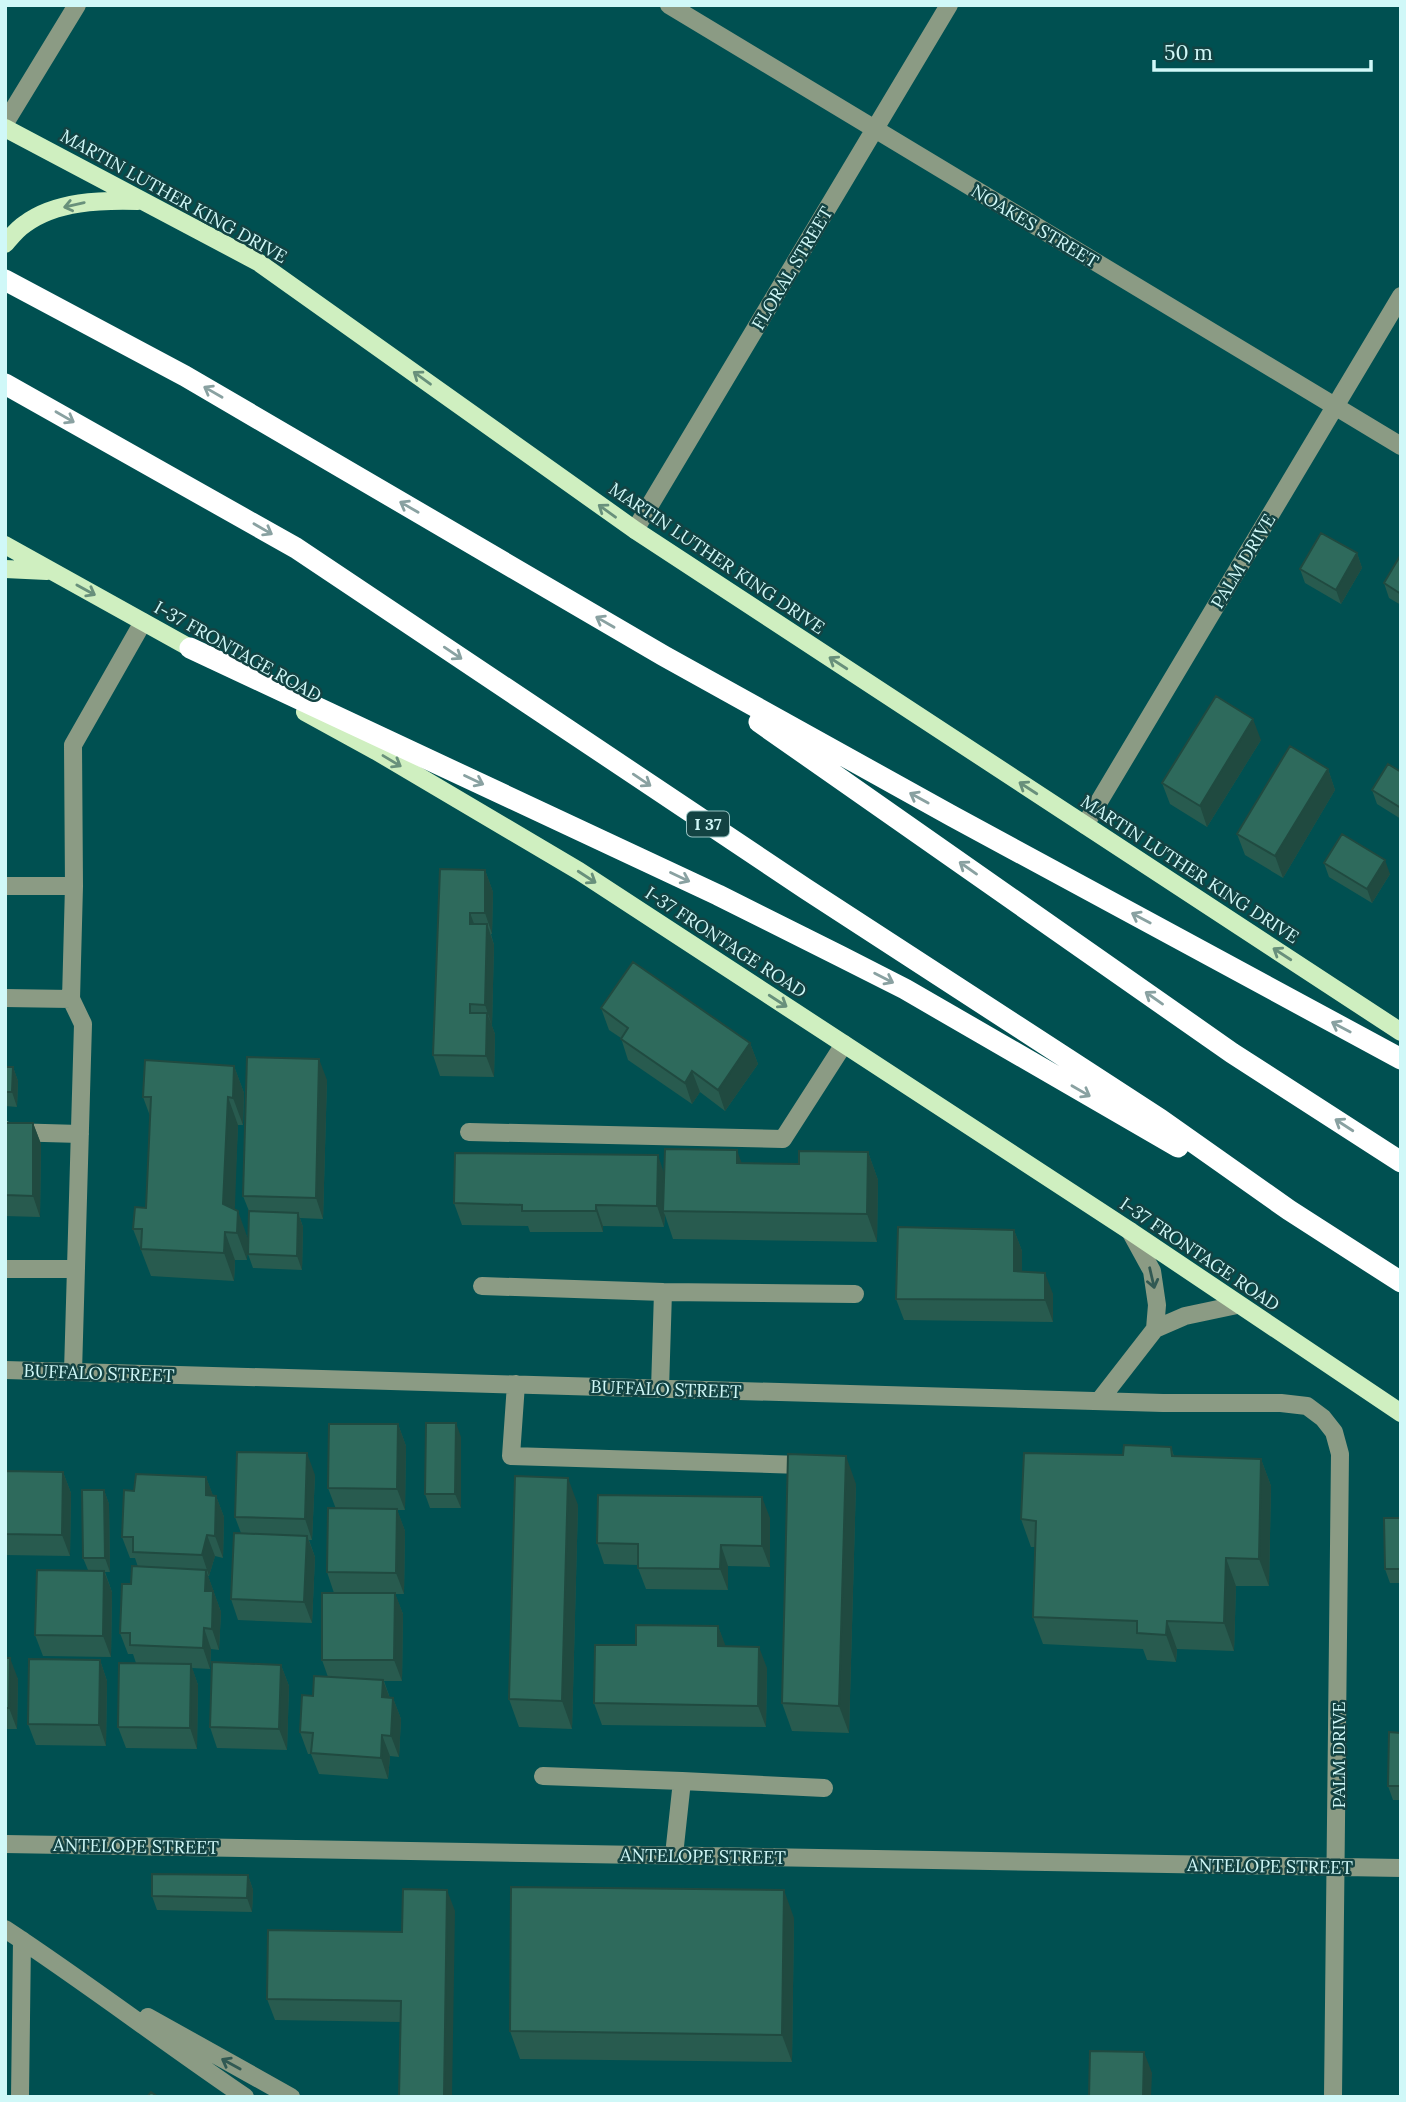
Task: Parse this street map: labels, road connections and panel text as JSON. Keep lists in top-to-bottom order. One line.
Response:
{"streets":{"highway":["I 37"],"main road":["MARTIN LUTHER KING DRIVE","I-37 FRONTAGE ROAD"],"street":["NOAKES STREET","FLORAL STREET","PALM DRIVE","BUFFALO STREET","ANTELOPE STREET"]},"crossings":[["MARTIN LUTHER KING DRIVE","FLORAL STREET"],["MARTIN LUTHER KING DRIVE","PALM DRIVE"],["NOAKES STREET","FLORAL STREET"],["NOAKES STREET","PALM DRIVE"],["PALM DRIVE","BUFFALO STREET"],["PALM DRIVE","ANTELOPE STREET"]],"one_way":["MARTIN LUTHER KING DRIVE","I-37 FRONTAGE ROAD"],"scale_bar":"50 m"}
